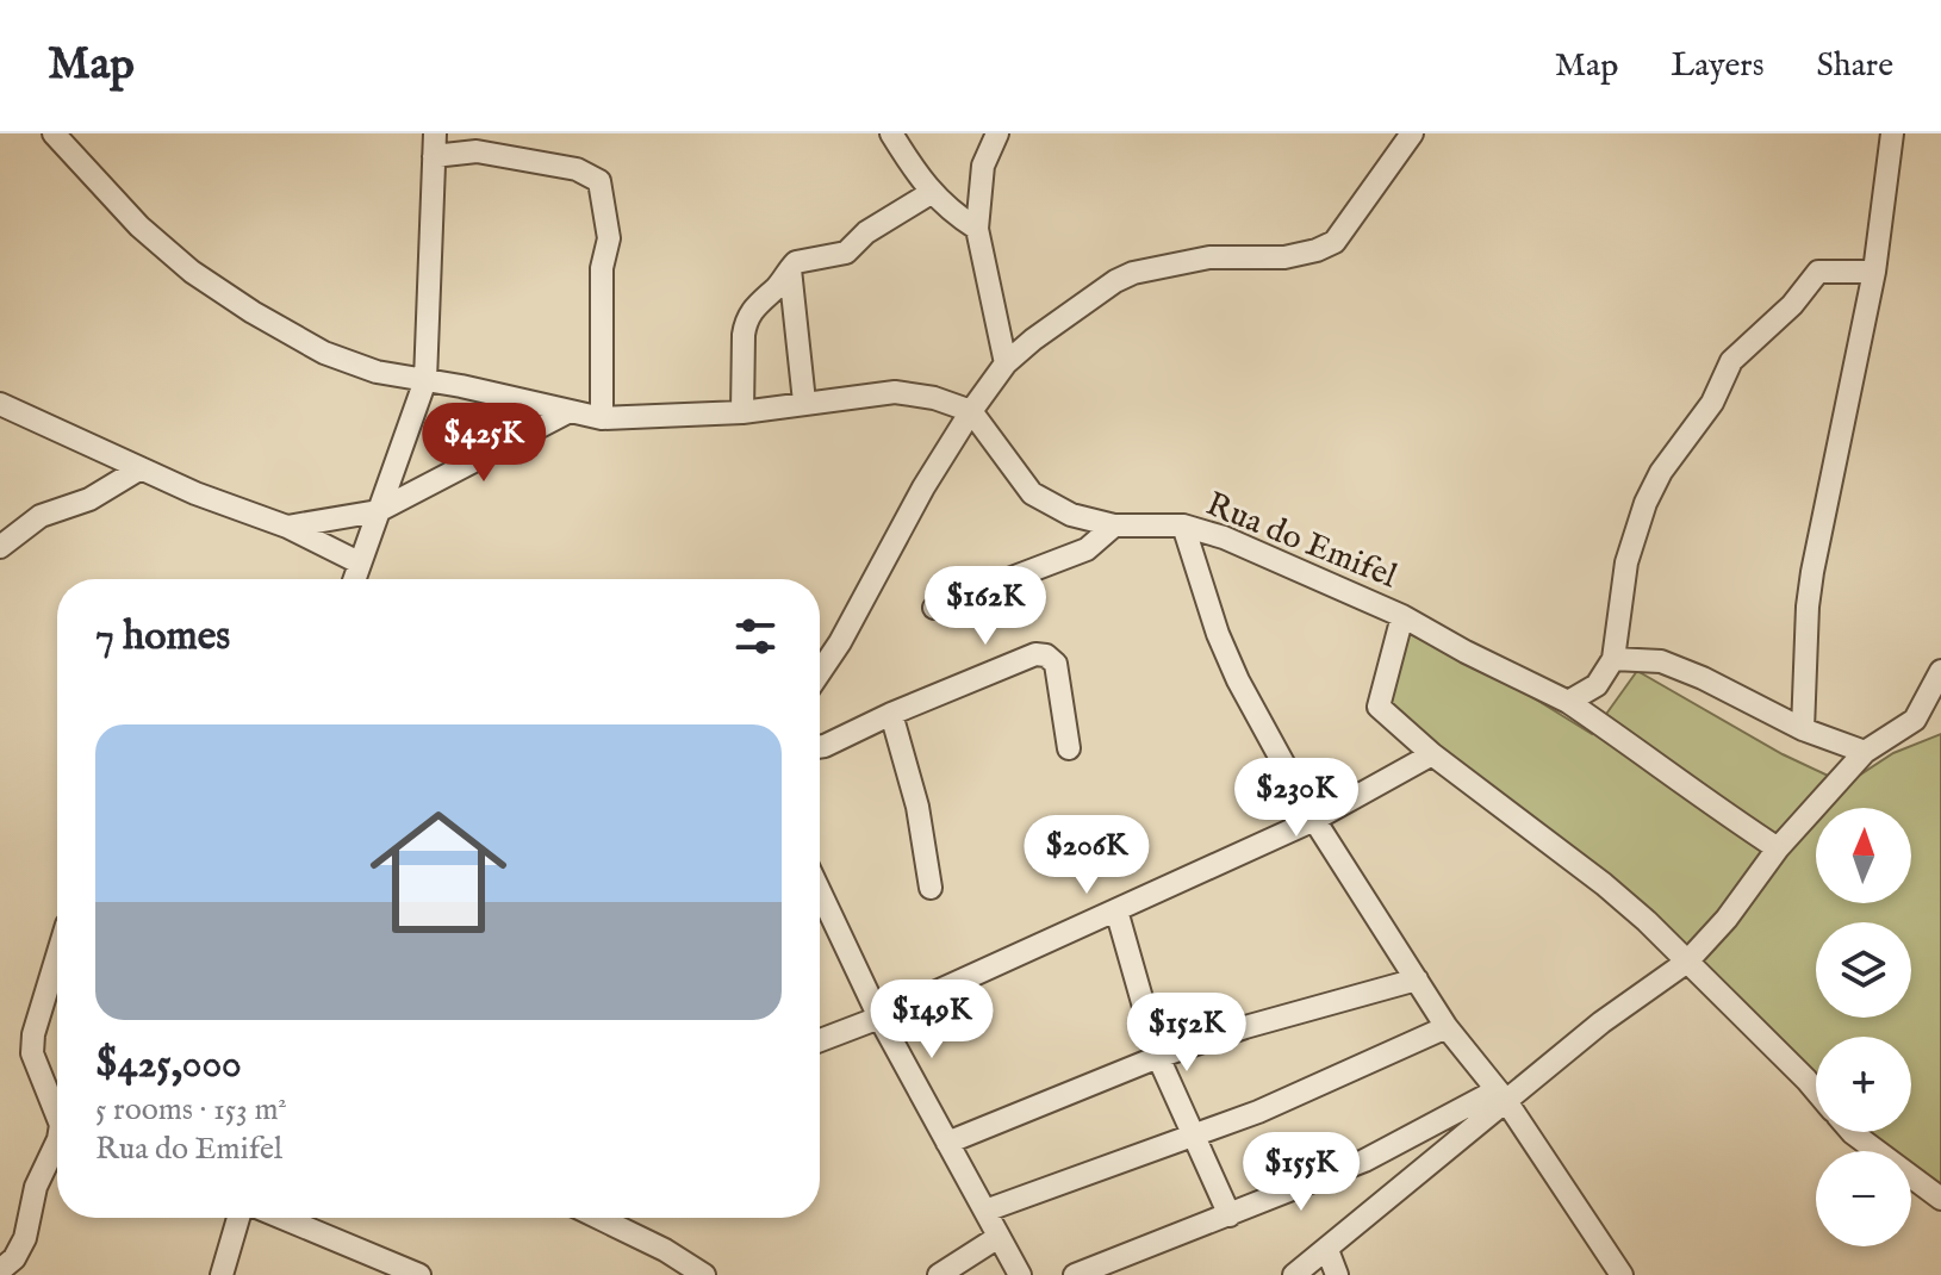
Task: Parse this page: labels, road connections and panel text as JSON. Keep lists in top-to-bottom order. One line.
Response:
{"streets":{"street":["Rua do Emifel"]},"north":"top","page":{"header":"Map","nav":["Map","Layers","Share"],"price":["$425K","$162K","$230K","$206K","$149K","$152K","$155K"],"heading":"7 homes","list":[{"name":"$425,000","note":"5 rooms · 153 m² · Rua do Emifel"}],"map_buttons":["+","−"]}}
